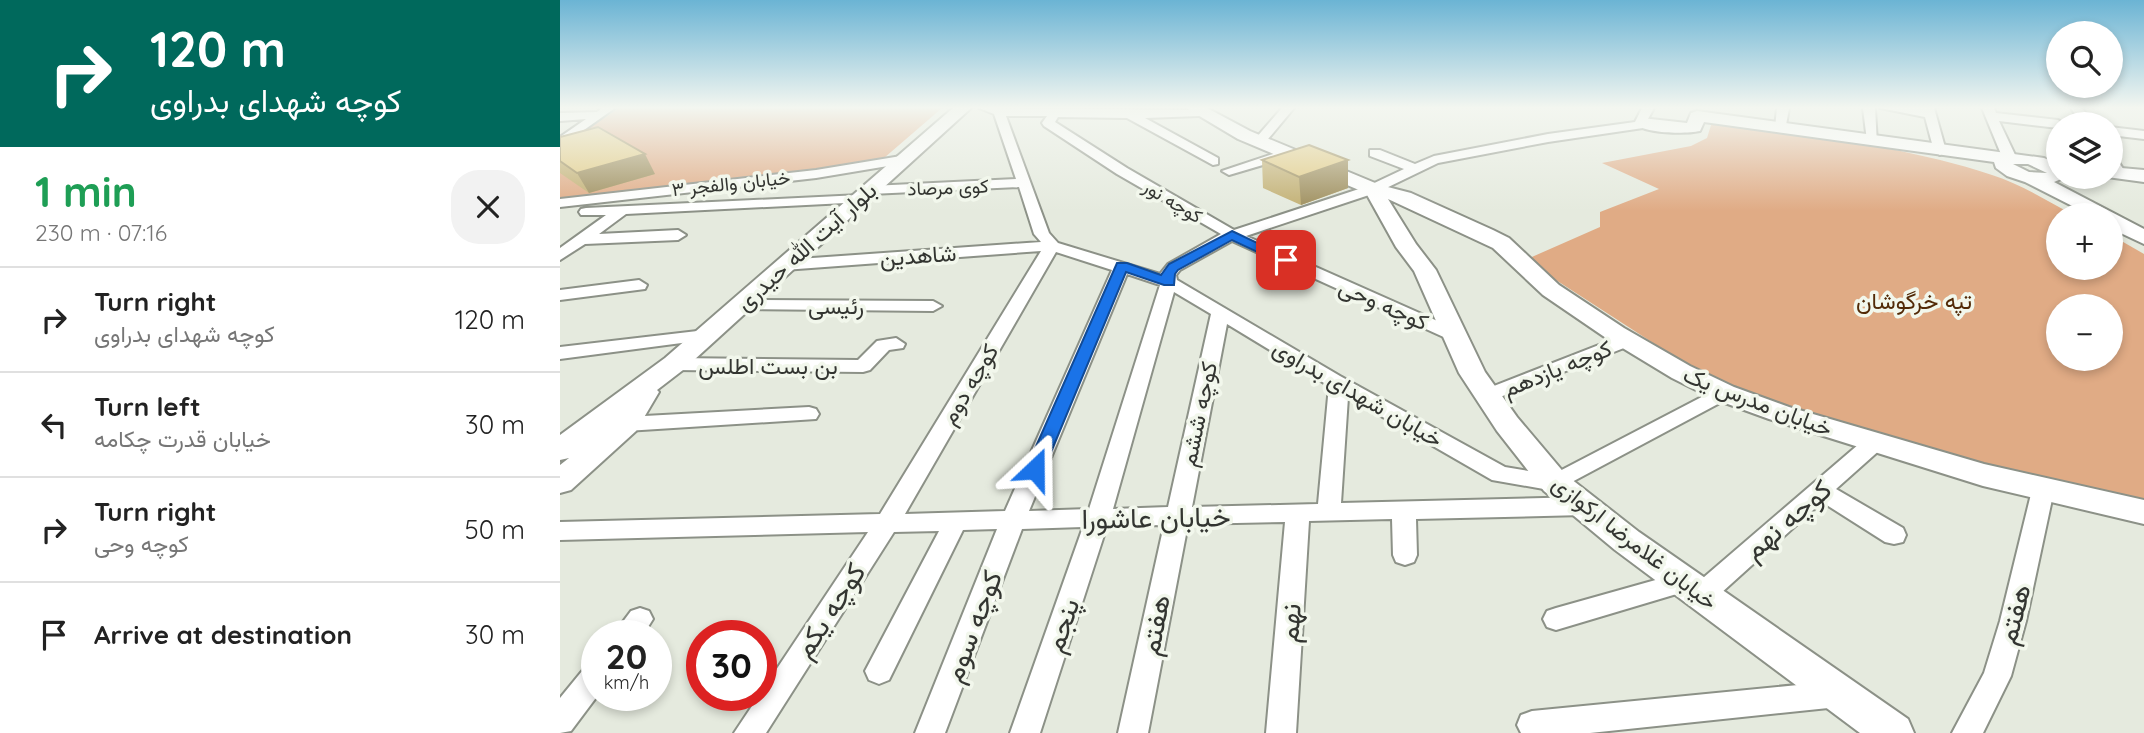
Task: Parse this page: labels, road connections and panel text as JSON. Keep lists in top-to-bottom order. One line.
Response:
{"streets":{"street":["خیابان والفجر ۳","کوی مرصاد","کوچه نور","بلوار آیت الله حیدری","شاهدین","کوچه وحی","رئیسی","بن بست اطلس","کوچه یازدهم","کوچه دوم","خیابان شهدای بدراوی","خیابان مدرس یک","کوچه ششم","خیابان عاشورا","کوچه نهم","خیابان غلامرضا ارکوازی","کوچه یکم","هفتم","نهم","پنجم","کوچه سوم"]},"crossings":[["خیابان والفجر ۳","بلوار آیت الله حیدری"],["کوی مرصاد","بلوار آیت الله حیدری"],["کوچه نور","کوچه وحی"],["بلوار آیت الله حیدری","شاهدین"],["بلوار آیت الله حیدری","رئیسی"],["بلوار آیت الله حیدری","بن بست اطلس"],["شاهدین","کوچه دوم"],["شاهدین","خیابان شهدای بدراوی"],["کوچه وحی","خیابان غلامرضا ارکوازی"],["کوچه یازدهم","خیابان مدرس یک"],["کوچه یازدهم","خیابان غلامرضا ارکوازی"],["کوچه دوم","خیابان شهدای بدراوی"],["کوچه دوم","خیابان عاشورا"],["کوچه دوم","کوچه یکم"],["خیابان شهدای بدراوی","کوچه ششم"],["خیابان شهدای بدراوی","خیابان غلامرضا ارکوازی"],["خیابان شهدای بدراوی","پنجم"],["خیابان شهدای بدراوی","کوچه سوم"],["خیابان مدرس یک","کوچه نهم"],["خیابان مدرس یک","خیابان غلامرضا ارکوازی"],["خیابان مدرس یک","هفتم"],["کوچه ششم","خیابان عاشورا"],["کوچه ششم","هفتم"],["خیابان عاشورا","خیابان غلامرضا ارکوازی"],["خیابان عاشورا","کوچه یکم"],["خیابان عاشورا","هفتم"],["خیابان عاشورا","نهم"],["خیابان عاشورا","پنجم"],["خیابان عاشورا","کوچه سوم"],["کوچه نهم","خیابان غلامرضا ارکوازی"]],"parks":["تپه خرگوشان"],"page":{"turn":["120 m","کوچه شهدای بدراوی"],"map_buttons":["+","−"],"heading":["1 min","230 m · 07:16"],"list":[{"name":"Turn right","note":"کوچه شهدای بدراوی","value":"120 m"},{"name":"Turn left","note":"خیابان قدرت چکامه","value":"30 m"},{"name":"Turn right","note":"کوچه وحی","value":"50 m"},{"name":"Arrive at destination","value":"30 m"}],"speed":"20 km/h","limit":"30"}}
